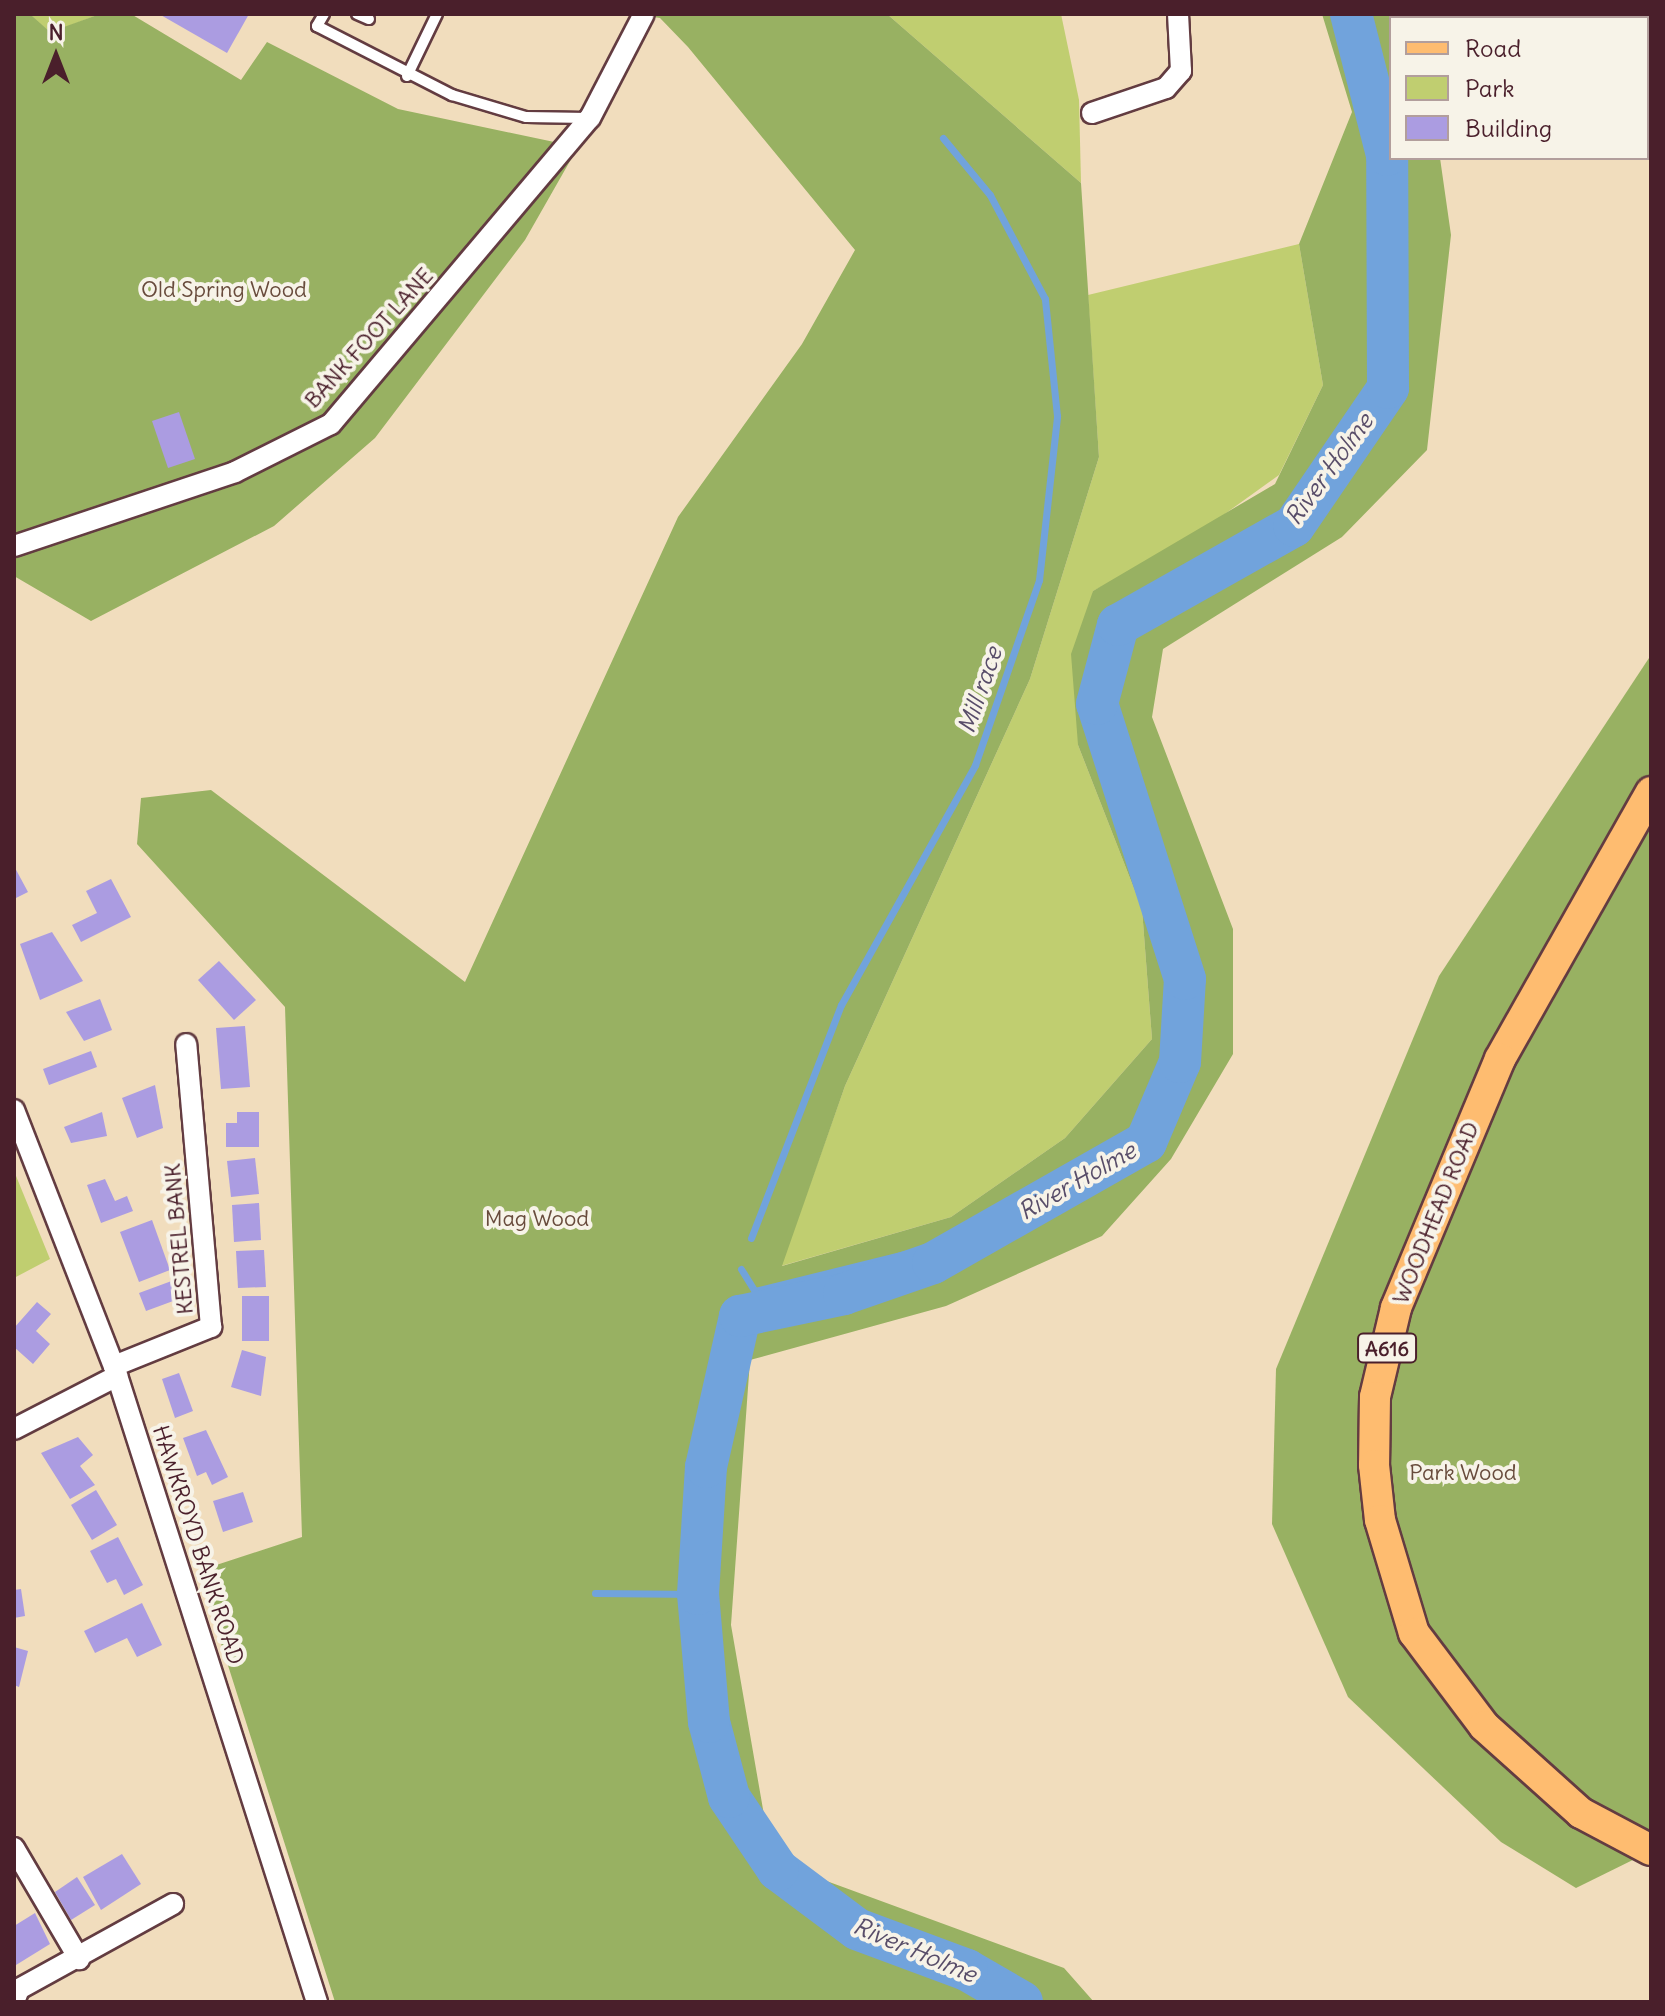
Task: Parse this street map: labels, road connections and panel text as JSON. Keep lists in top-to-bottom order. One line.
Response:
{"streets":{"main road":["WOODHEAD ROAD","A616"],"street":["BANK FOOT LANE","KESTREL BANK","HAWKROYD BANK ROAD"]},"crossings":[["KESTREL BANK","HAWKROYD BANK ROAD"]],"water":["River Holme","Mill race"],"parks":["Old Spring Wood","Mag Wood","Park Wood"],"legend":["Road","Park","Building"],"north":"top"}
